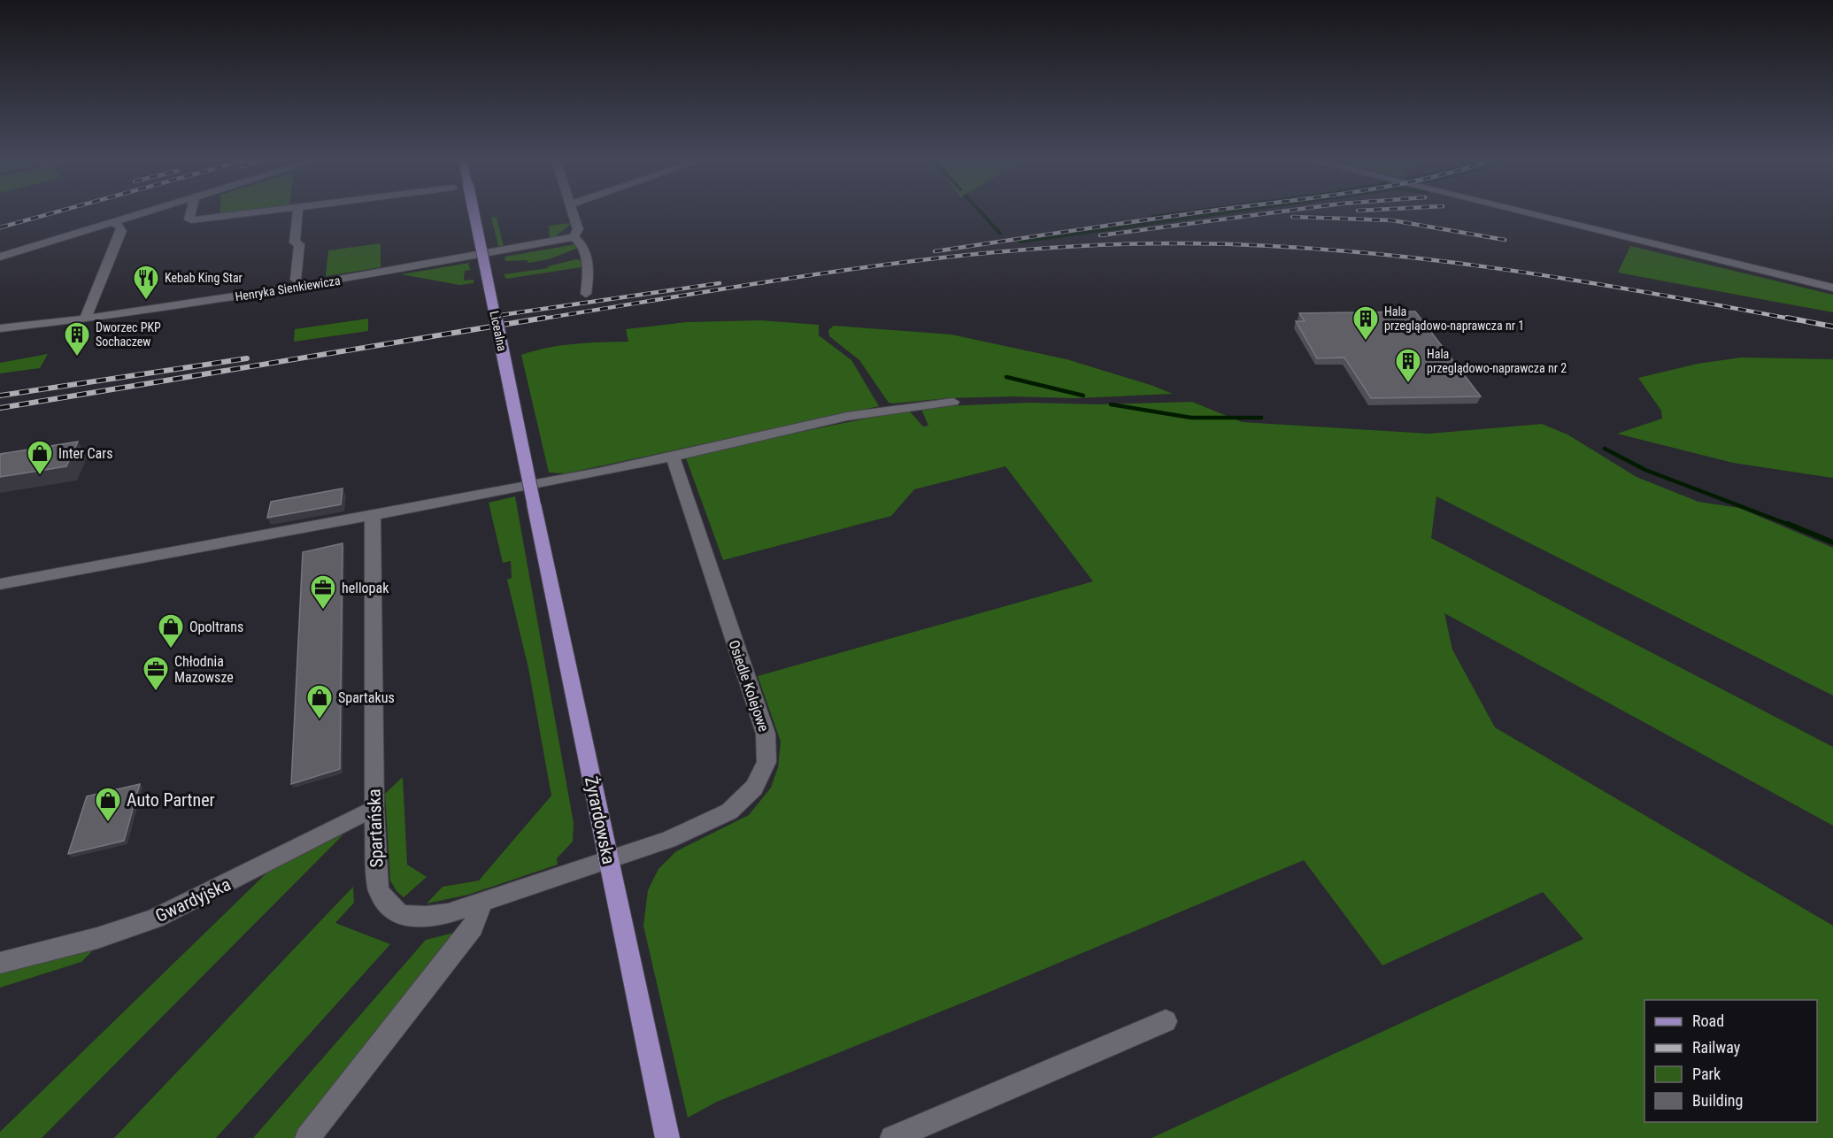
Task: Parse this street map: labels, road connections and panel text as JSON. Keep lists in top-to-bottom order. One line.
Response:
{"streets":{"main road":["Licealna","Żyrardowska"],"street":["Henryka Sienkiewicza","Osiedle Kolejowe","Spartańska","Gwardyjska"]},"crossings":[["Henryka Sienkiewicza","Licealna"],["Licealna","Żyrardowska"],["Osiedle Kolejowe","Żyrardowska"],["Osiedle Kolejowe","Spartańska"],["Żyrardowska","Spartańska"],["Spartańska","Gwardyjska"]],"places":{"restaurant":["Kebab King Star"],"building":["Hala przeglądowo-naprawcza nr 1","Dworzec PKP Sochaczew","Hala przeglądowo-naprawcza nr 2"],"shop":["Inter Cars","Opoltrans","Spartakus","Auto Partner"],"office":["hellopak","Chłodnia Mazowsze"]},"legend":["Road","Railway","Park","Building"]}
